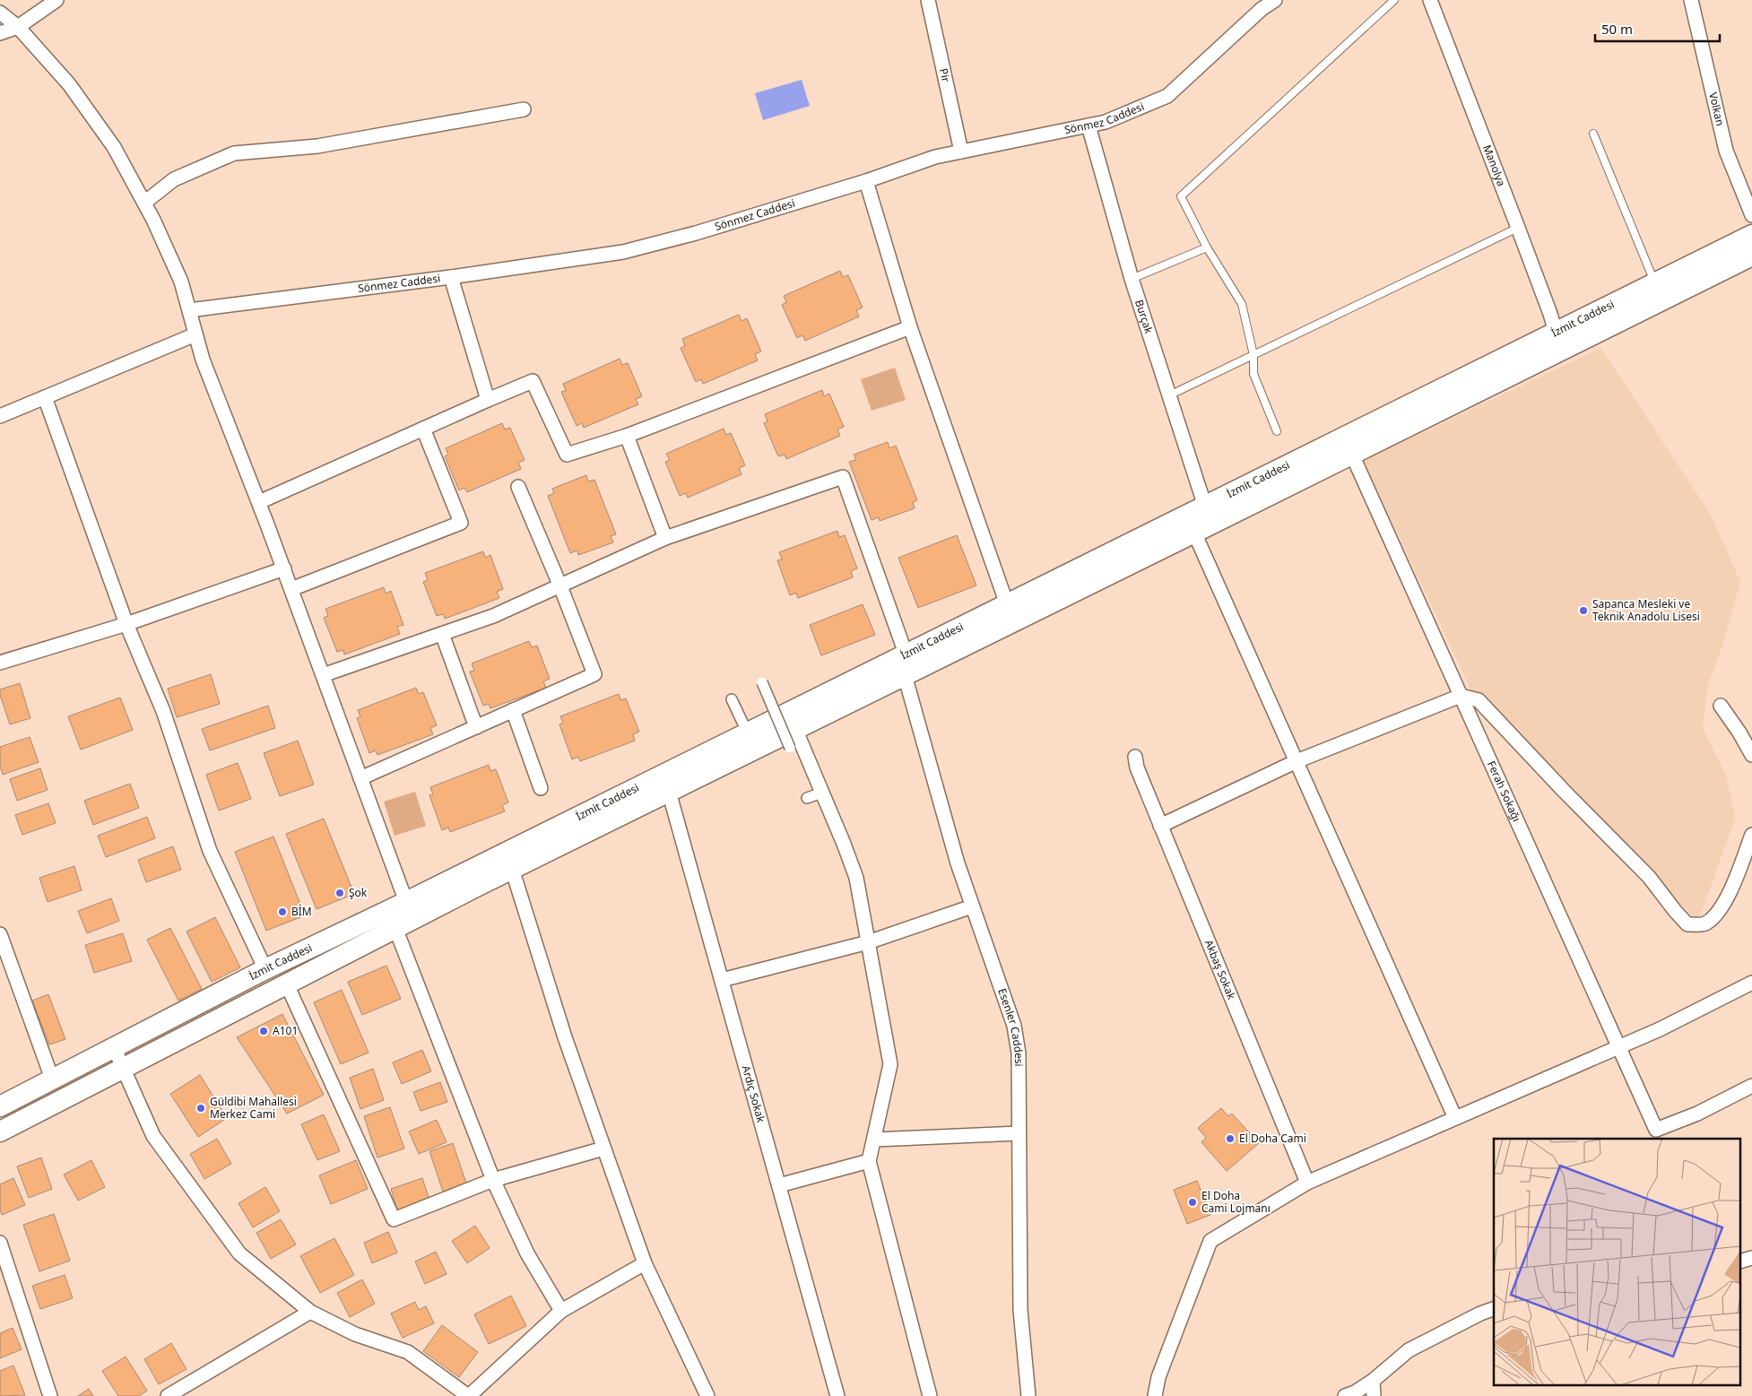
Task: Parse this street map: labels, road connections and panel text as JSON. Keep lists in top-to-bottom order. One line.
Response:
{"streets":{"main road":["İzmit Caddesi"],"street":["Pir","Volkan","Sönmez Caddesi","Manolya","Burçak","Ferah Sokağı","Akbaş Sokak","Esenler Caddesi","Ardıç Sokak"]},"crossings":[["Pir","Sönmez Caddesi"],["Sönmez Caddesi","Burçak"],["Manolya","İzmit Caddesi"],["Burçak","İzmit Caddesi"],["İzmit Caddesi","Ferah Sokağı"],["İzmit Caddesi","Esenler Caddesi"],["İzmit Caddesi","Ardıç Sokak"]],"places":["Sapanca Mesleki ve Teknik Anadolu Lisesi","Şok","BİM","A101","Güldibi Mahallesi Merkez Cami","El Doha Cami","El Doha Cami Lojmanı"],"scale_bar":"50 m"}
